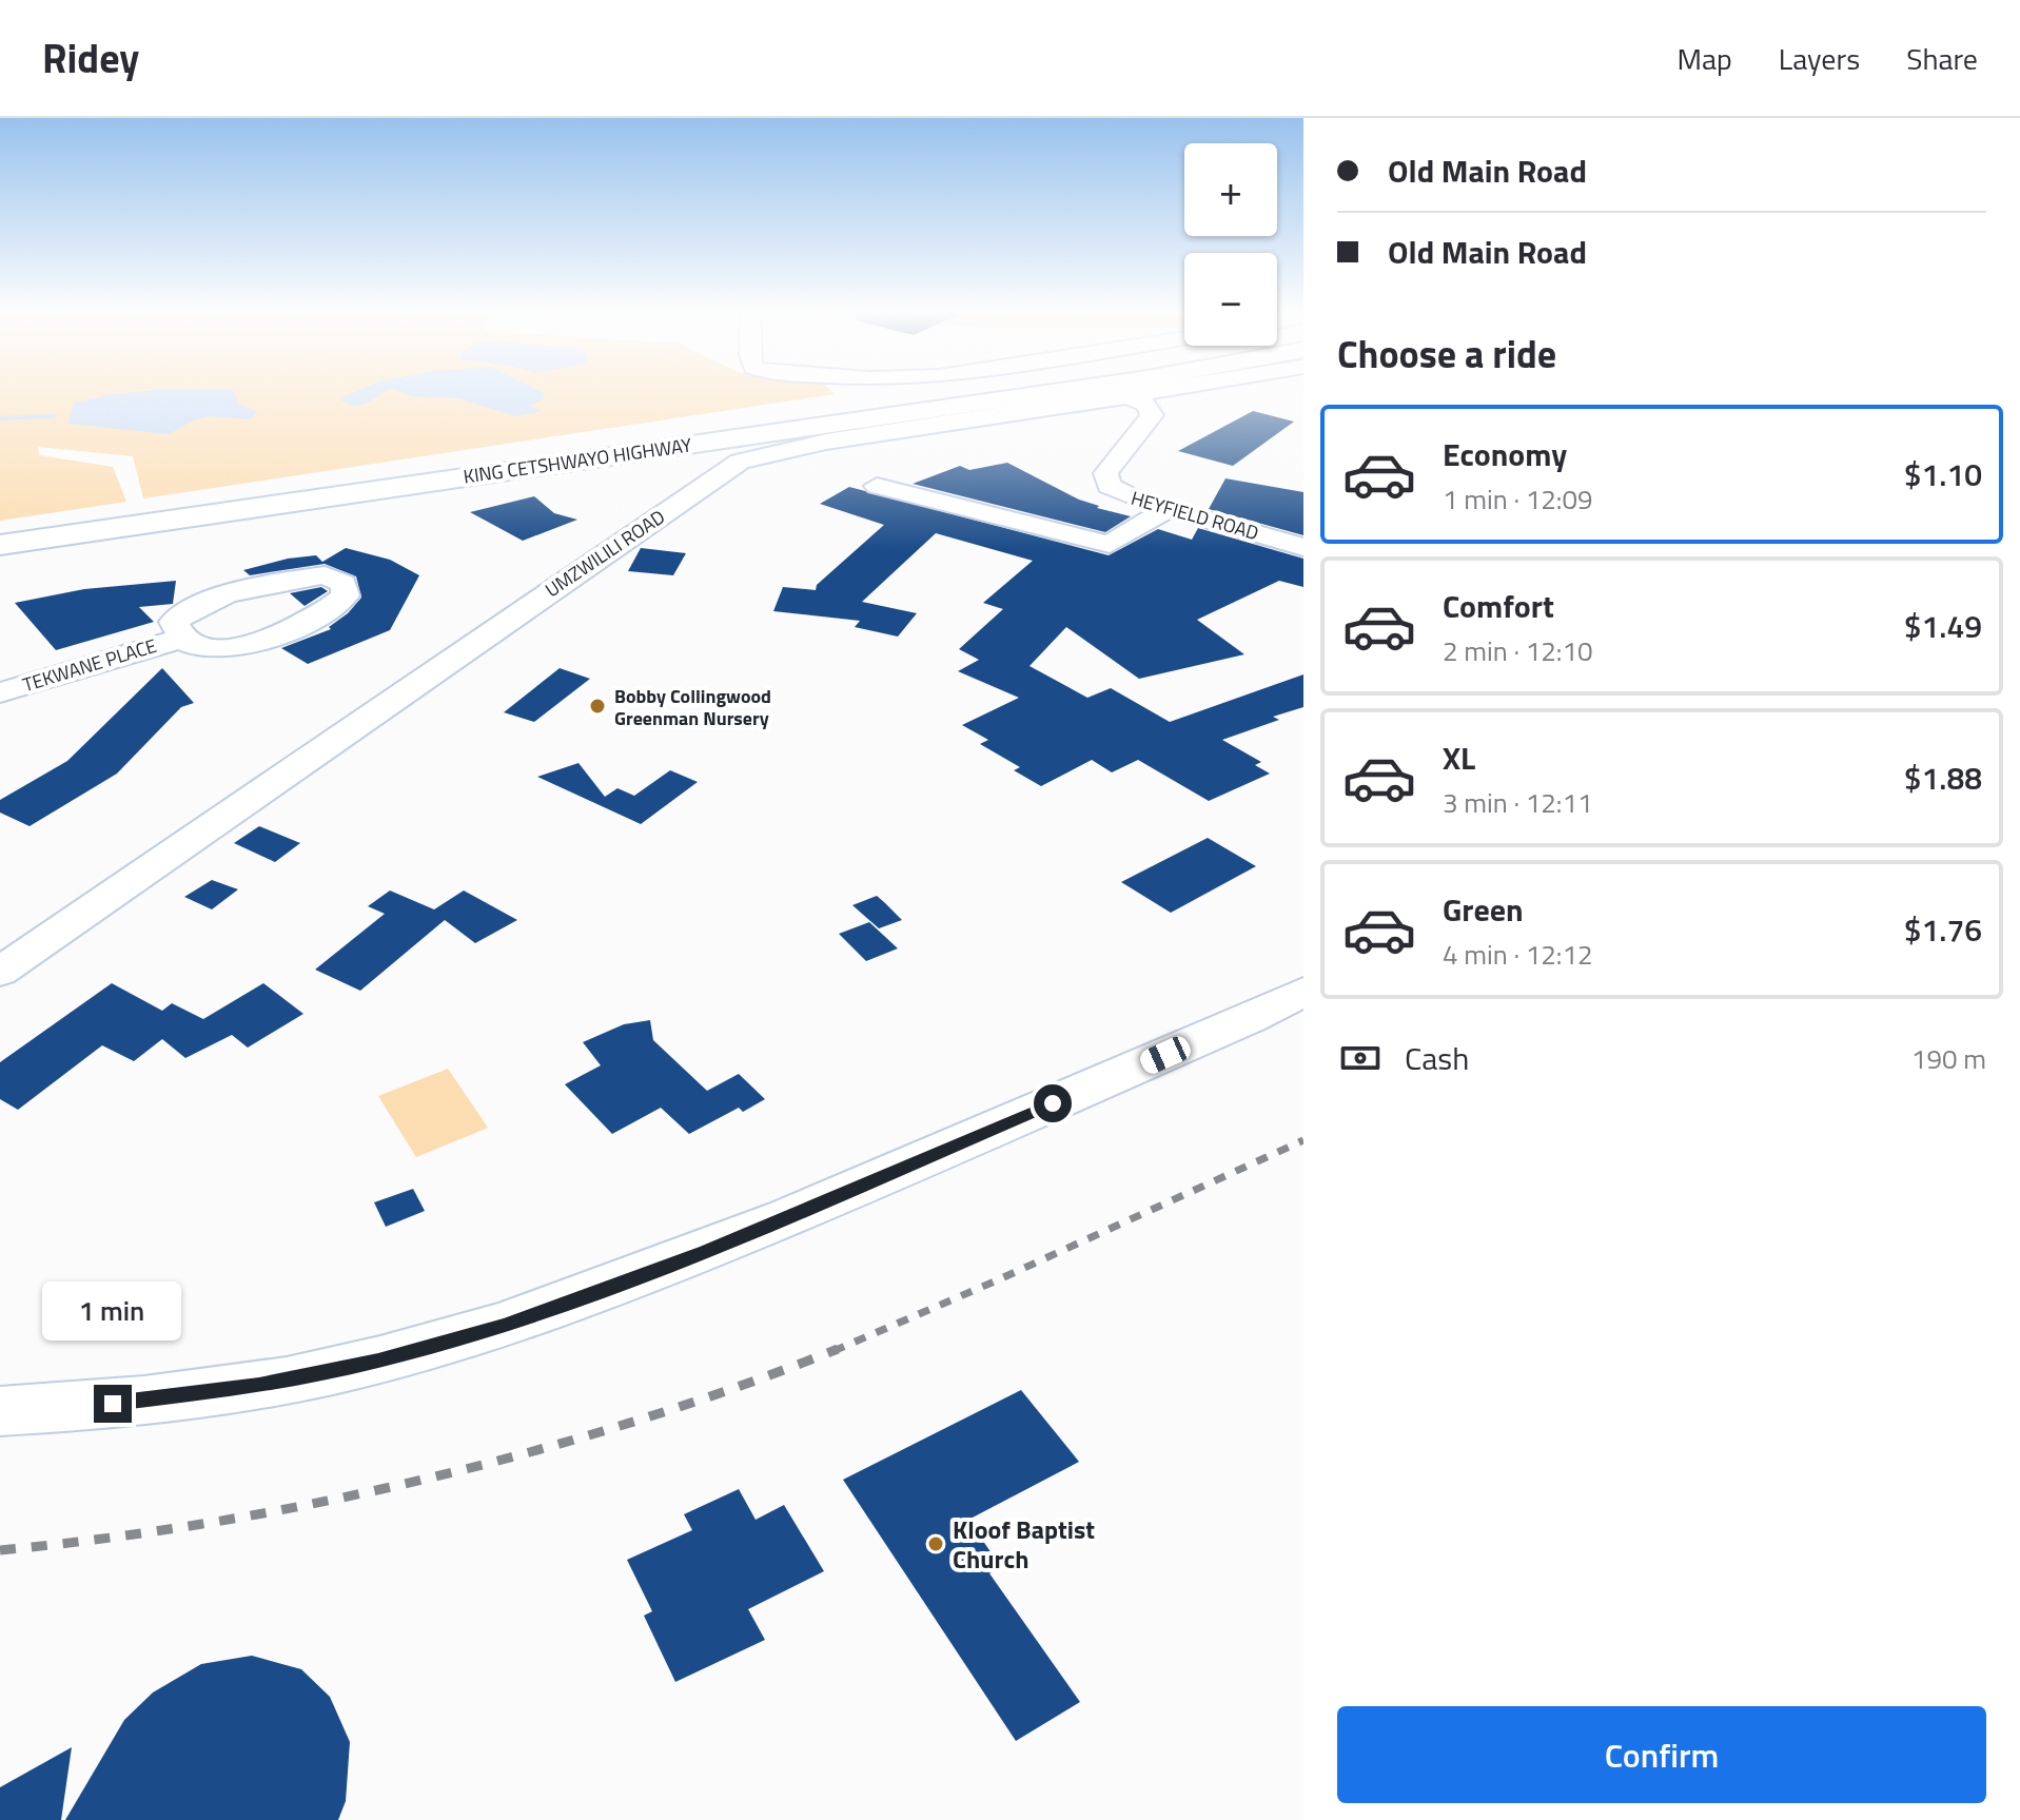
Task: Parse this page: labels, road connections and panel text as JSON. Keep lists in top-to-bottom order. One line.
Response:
{"streets":{"highway":["KING CETSHWAYO HIGHWAY"],"street":["HEYFIELD ROAD","UMZWILILI ROAD","TEKWANE PLACE"]},"crossings":[["HEYFIELD ROAD","UMZWILILI ROAD"]],"places":["Bobby Collingwood Greenman Nursery","Kloof Baptist Church"],"page":{"header":"Ridey","nav":["Map","Layers","Share"],"banner":["Old Main Road","Old Main Road"],"map_buttons":["+","−"],"heading":"Choose a ride","list":[{"name":"Economy","note":"1 min · 12:09","value":"$1.10"},{"name":"Comfort","note":"2 min · 12:10","value":"$1.49"},{"name":"XL","note":"3 min · 12:11","value":"$1.88"},{"name":"Green","note":"4 min · 12:12","value":"$1.76"}],"pay":["Cash","190 m"],"bubble":"1 min","buttons":"Confirm"}}
